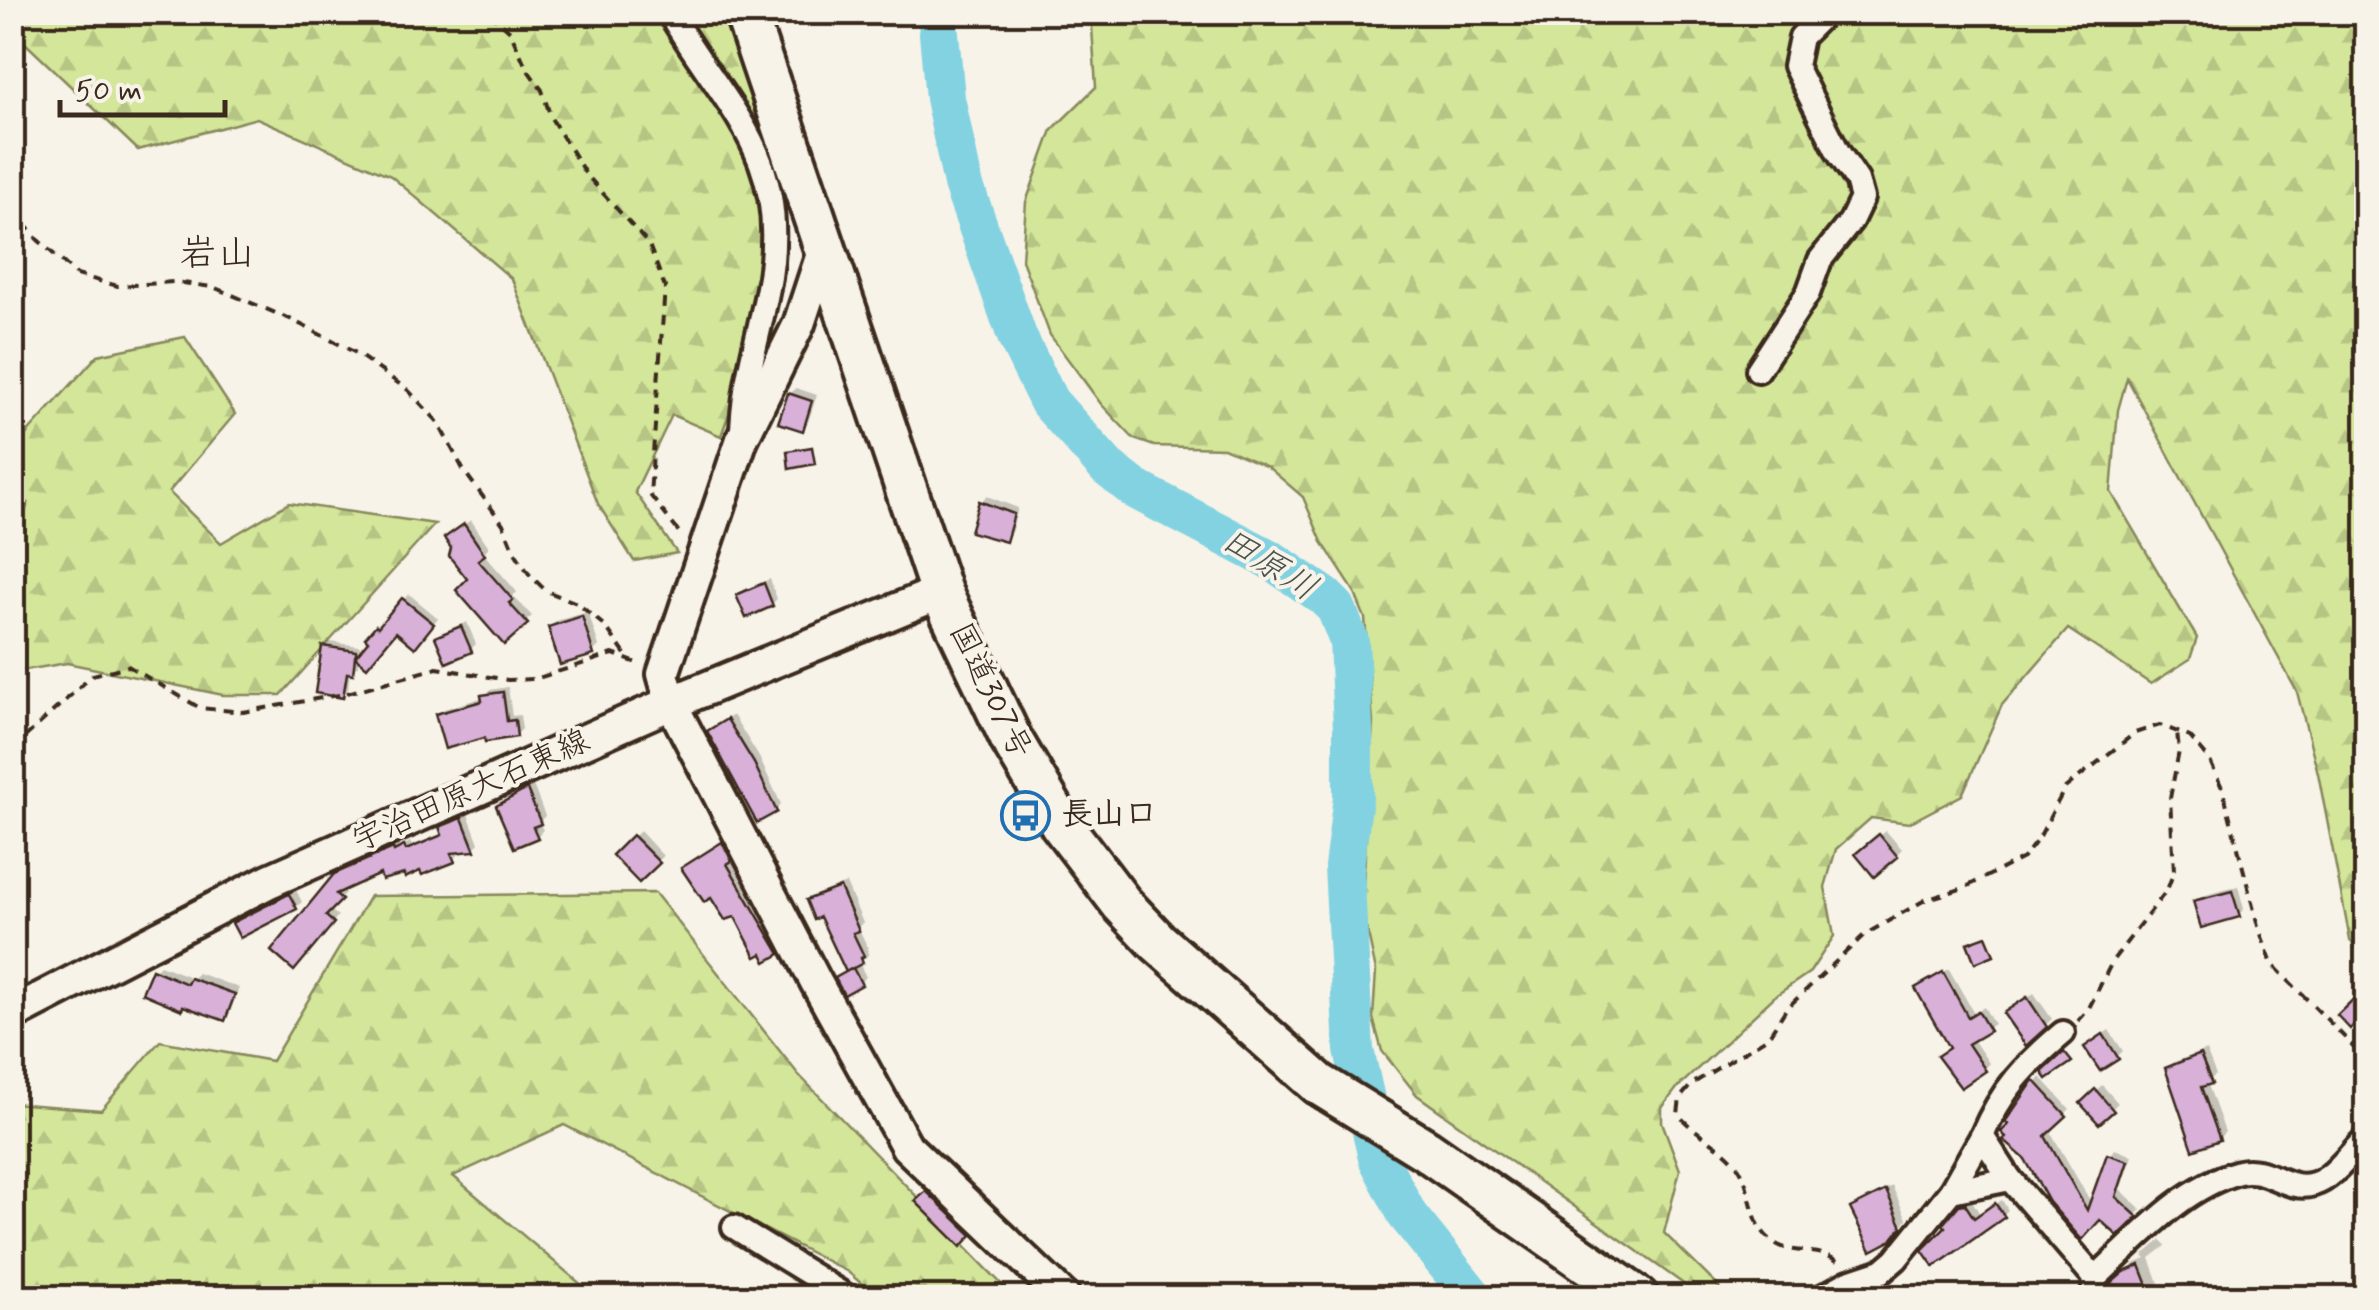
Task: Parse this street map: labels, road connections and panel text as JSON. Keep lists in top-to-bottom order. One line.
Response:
{"streets":{"highway":["国道307号"],"main road":["宇治田原大石東線"]},"crossings":[["国道307号","宇治田原大石東線"]],"districts":["岩山"],"water":["田原川"],"places":{"bus stop":["長山口"]},"scale_bar":"50 m"}
